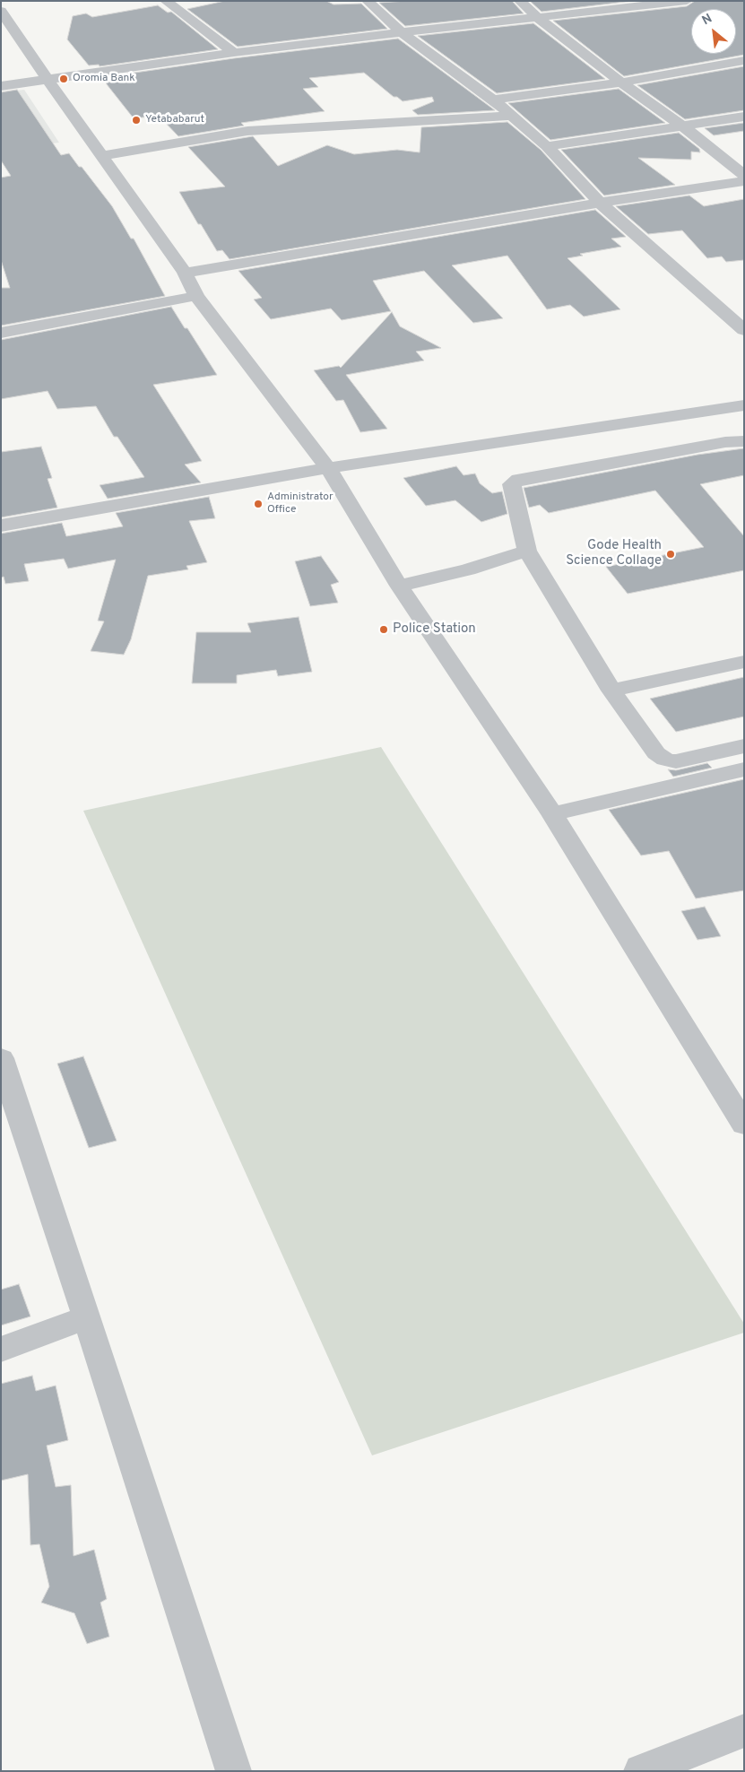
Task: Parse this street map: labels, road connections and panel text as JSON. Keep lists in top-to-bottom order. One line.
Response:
{"places":["Oromia Bank","Yetababarut","Administrator Office","Gode Health Science Collage","Police Station"],"north":"top left"}
